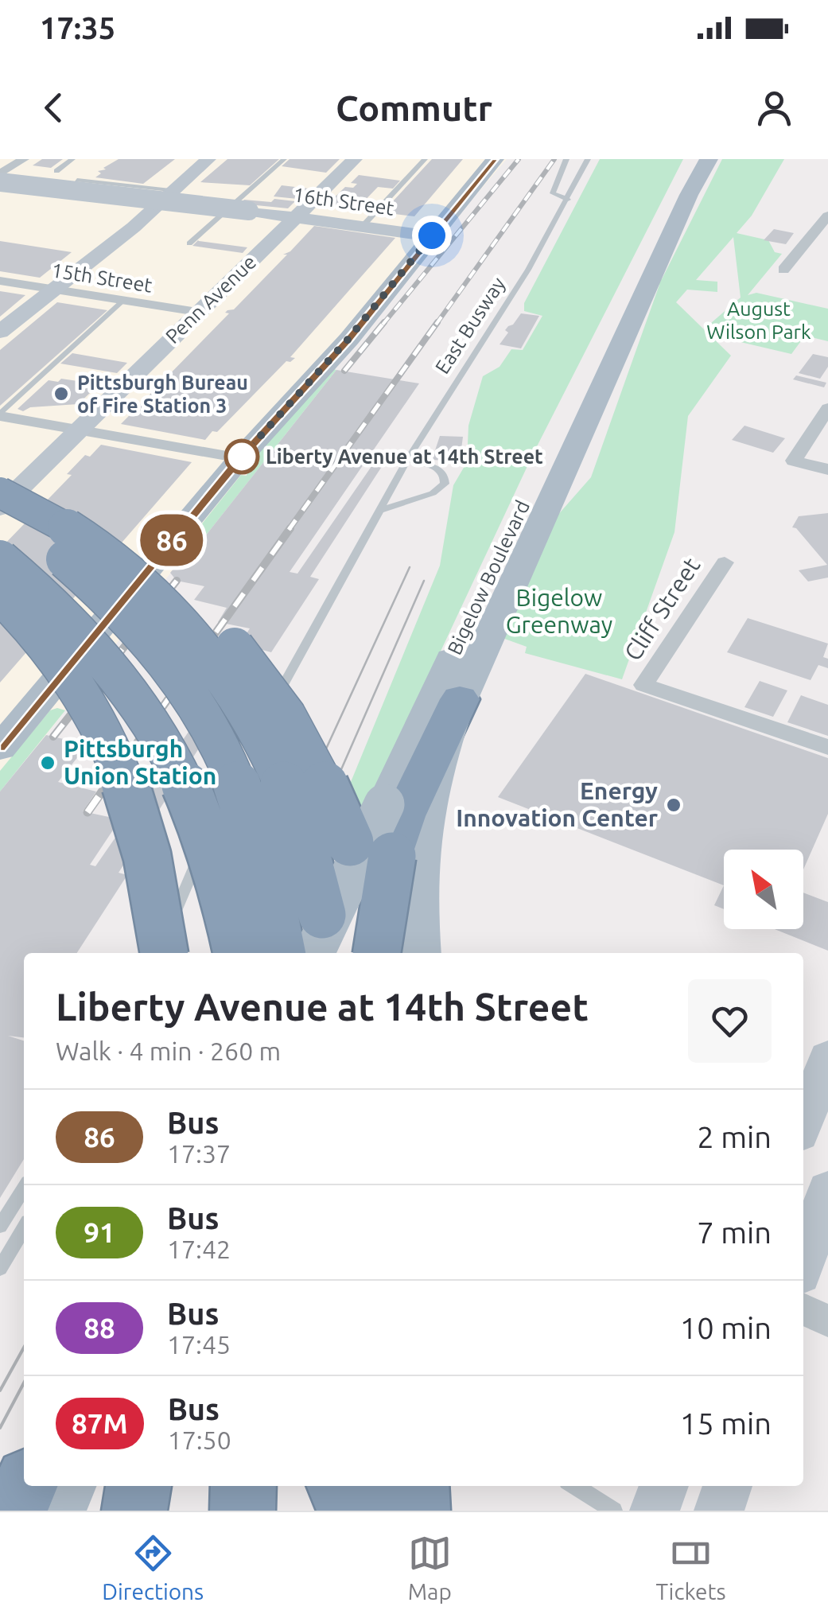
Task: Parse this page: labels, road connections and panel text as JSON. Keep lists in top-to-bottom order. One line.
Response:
{"streets":{"main road":["Bigelow Boulevard"],"street":["16th Street","15th Street","Penn Avenue","Cliff Street"],"lane":["East Busway"]},"crossings":[["16th Street","Penn Avenue"],["15th Street","Penn Avenue"]],"parks":["August Wilson Park","Bigelow Greenway"],"places":["Pittsburgh Bureau of Fire Station 3","Liberty Avenue at 14th Street","Pittsburgh Union Station","Energy Innovation Center"],"lines":["bus line 86"],"north":"top left","page":{"status":"17:35","header":"Commutr","on_map":"86","heading":["Liberty Avenue at 14th Street","Walk · 4 min · 260 m"],"list":[{"mark":"86","name":"Bus","note":"17:37","value":"2 min"},{"mark":"91","name":"Bus","note":"17:42","value":"7 min"},{"mark":"88","name":"Bus","note":"17:45","value":"10 min"},{"mark":"87M","name":"Bus","note":"17:50","value":"15 min"}],"tabs":["Directions","Map","Tickets"]}}
